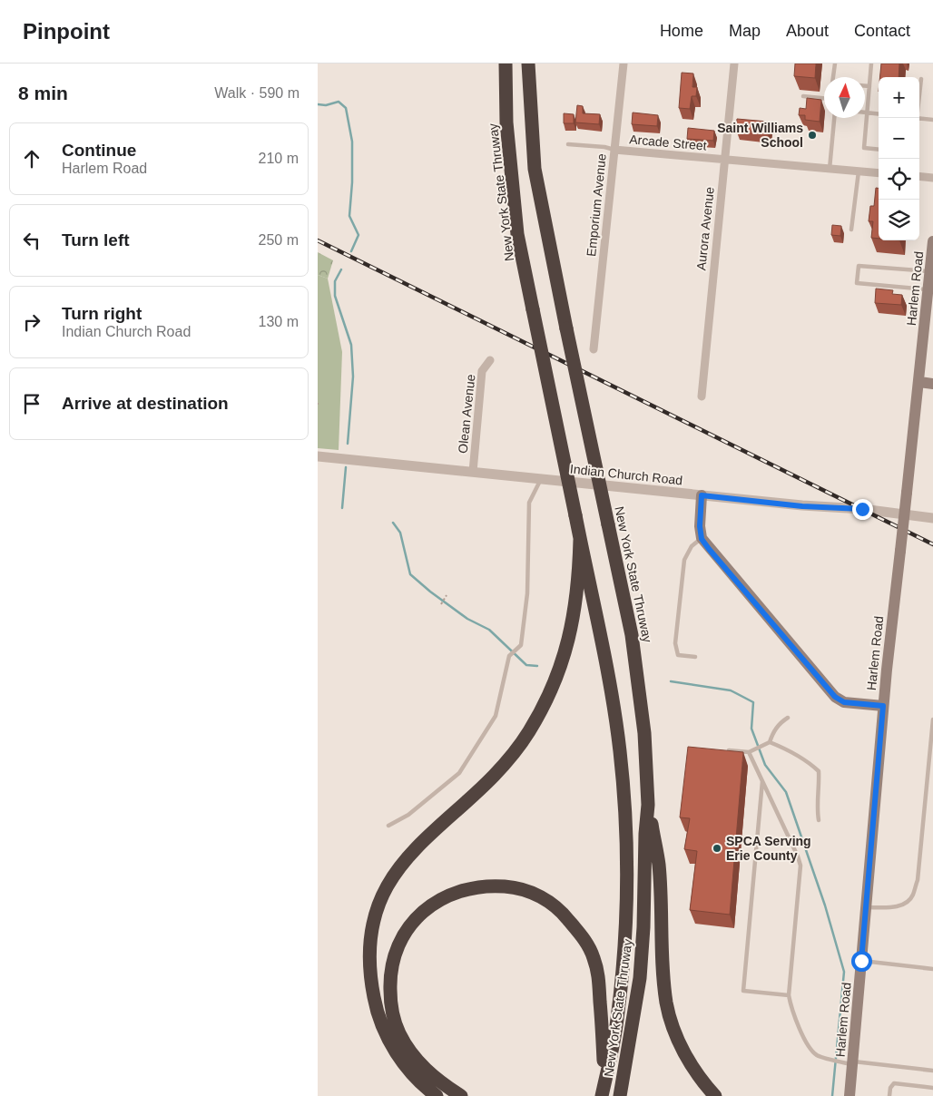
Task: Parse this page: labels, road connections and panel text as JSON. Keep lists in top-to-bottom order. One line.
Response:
{"streets":{"highway":["New York State Thruway"],"main road":["Harlem Road"],"street":["Arcade Street","Emporium Avenue","Aurora Avenue","Olean Avenue","Indian Church Road"]},"crossings":[["Arcade Street","Emporium Avenue"],["Arcade Street","Aurora Avenue"],["Olean Avenue","Indian Church Road"]],"places":["Saint Williams School","SPCA Serving Erie County"],"north":"top","page":{"header":"Pinpoint","nav":["Home","Map","About","Contact"],"heading":["8 min","Walk · 590 m"],"map_buttons":["+","−"],"list":[["Continue","Harlem Road","210 m"],["Turn left","250 m"],["Turn right","Indian Church Road","130 m"],"Arrive at destination"]}}
